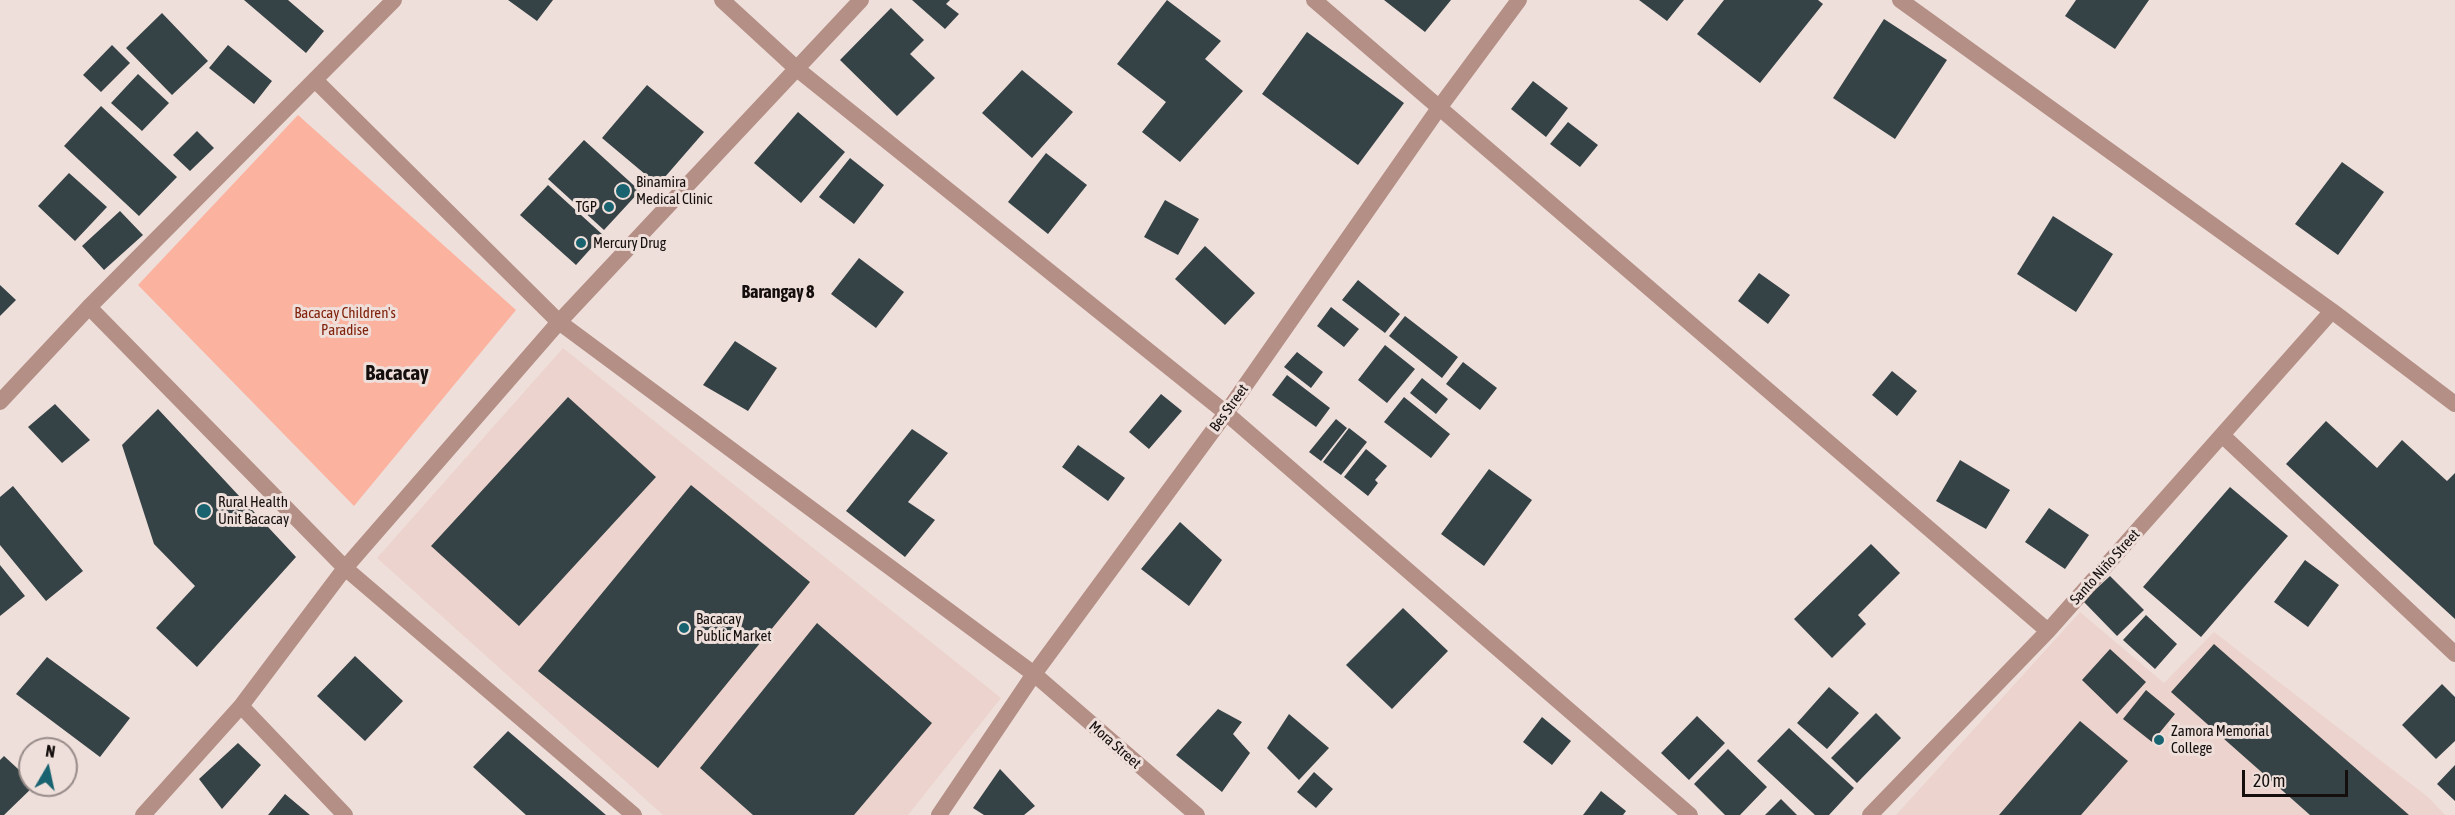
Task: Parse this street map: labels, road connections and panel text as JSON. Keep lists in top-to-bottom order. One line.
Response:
{"streets":{"street":["Bes Street","Santo Niño Street","Mora Street"]},"crossings":[["Bes Street","Mora Street"]],"districts":["Barangay 8","Bacacay"],"parks":["Bacacay Children's Paradise"],"places":["Binamira Medical Clinic","TGP","Mercury Drug","Rural Health Unit Bacacay","Bacacay Public Market","Zamora Memorial College"],"scale_bar":"20 m","north":"top"}
